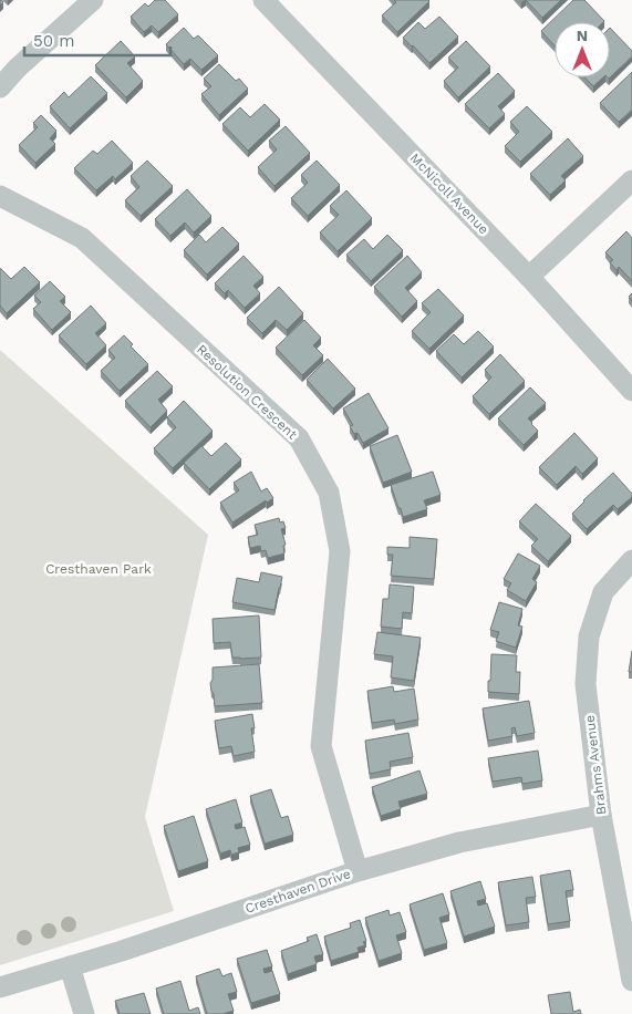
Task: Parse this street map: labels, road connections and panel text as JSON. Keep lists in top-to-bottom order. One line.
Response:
{"streets":{"street":["McNicoll Avenue","Resolution Crescent","Brahms Avenue","Cresthaven Drive"]},"crossings":[["Resolution Crescent","Cresthaven Drive"],["Brahms Avenue","Cresthaven Drive"]],"parks":["Cresthaven Park"],"scale_bar":"50 m","north":"top"}
